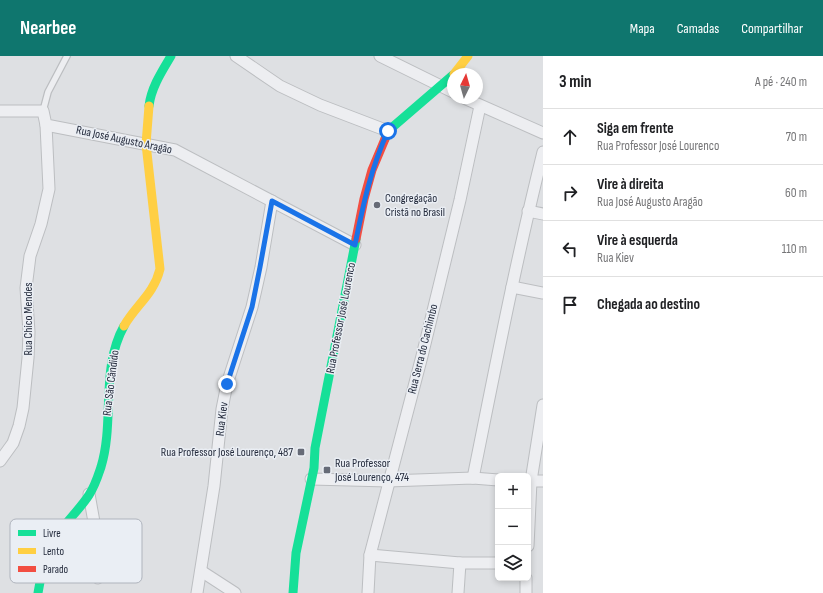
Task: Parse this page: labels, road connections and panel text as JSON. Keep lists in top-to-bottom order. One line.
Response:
{"streets":{"street":["Rua José Augusto Aragão","Rua Professor José Lourenco","Rua Chico Mendes","Rua Serra do Cachimbo","Rua São Cândido","Rua Kiev"]},"crossings":[["Rua José Augusto Aragão","Rua Professor José Lourenco"],["Rua José Augusto Aragão","Rua Chico Mendes"],["Rua José Augusto Aragão","Rua São Cândido"],["Rua José Augusto Aragão","Rua Kiev"]],"places":{"other":["Congregação Cristã no Brasil"],"transit":["Rua Professor José Lourenço, 487","Rua Professor José Lourenço, 474"]},"legend":["Livre","Lento","Parado"],"north":"top","page":{"header":"Nearbee","nav":["Mapa","Camadas","Compartilhar"],"heading":["3 min","A pé · 240 m"],"list":[["Siga em frente","Rua Professor José Lourenco","70 m"],["Vire à direita","Rua José Augusto Aragão","60 m"],["Vire à esquerda","Rua Kiev","110 m"],"Chegada ao destino"],"map_buttons":["+","−"]}}
